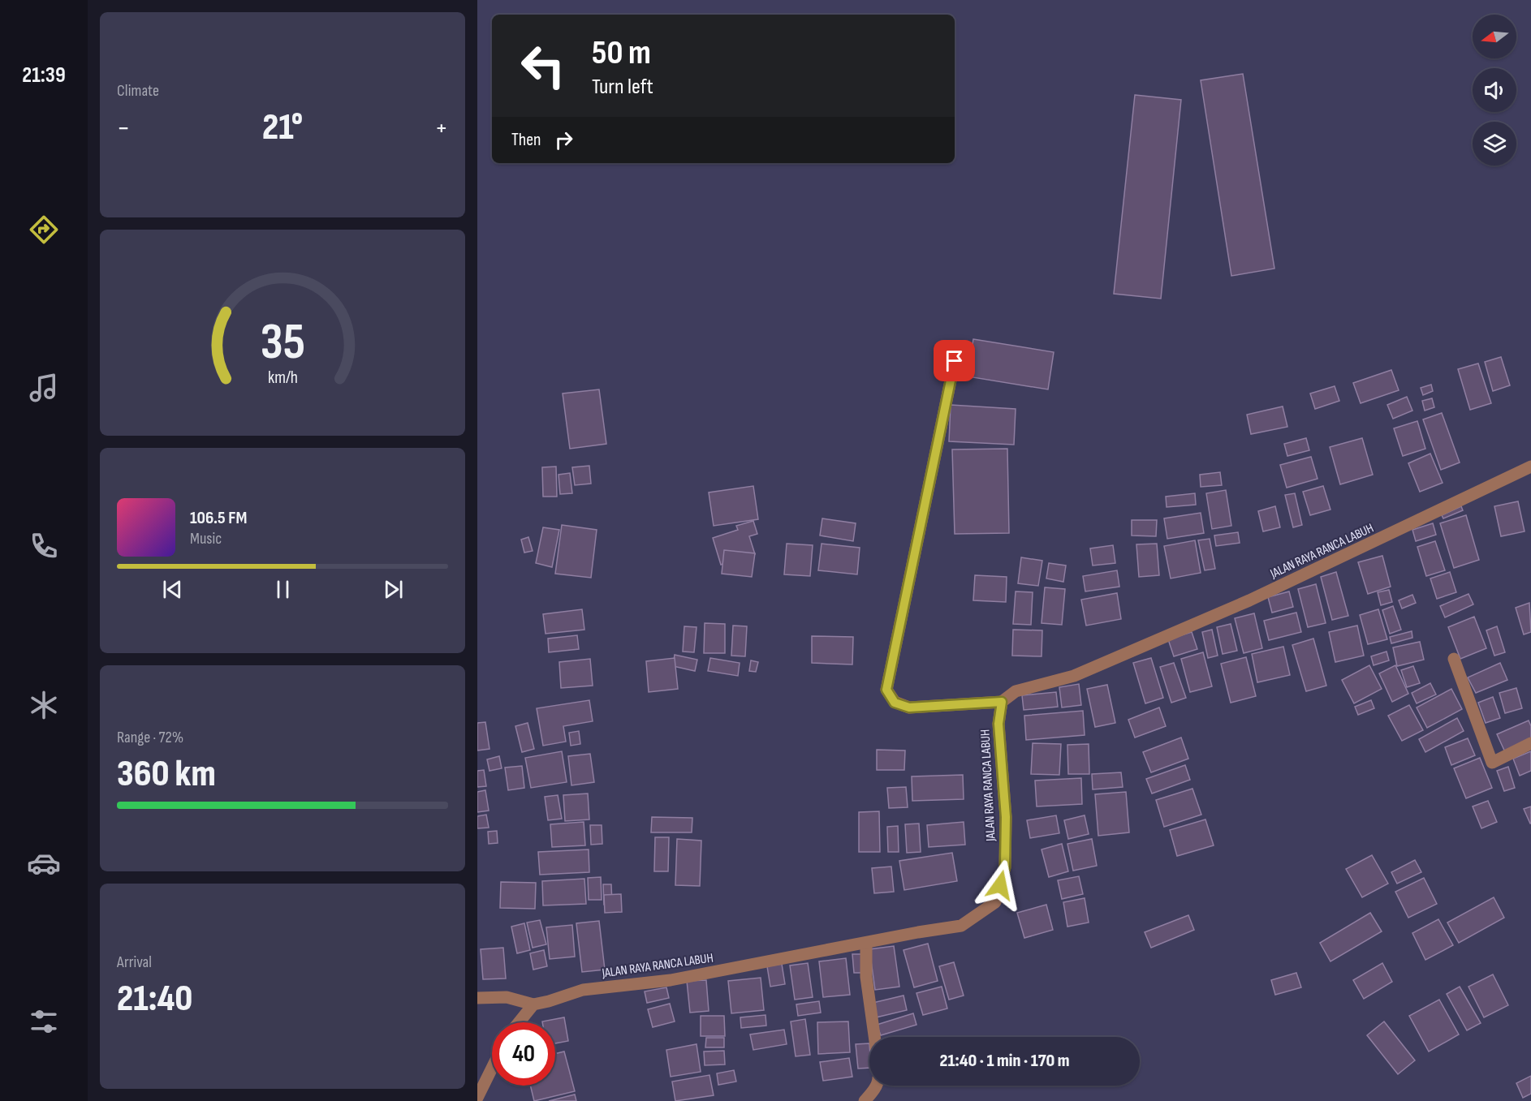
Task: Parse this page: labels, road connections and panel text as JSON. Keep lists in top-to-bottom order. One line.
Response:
{"streets":{"street":["JALAN RAYA RANCA LABUH"]},"north":"left","page":{"tabs":"21:39","tile":["Climate",["Range · 72%","360 km"],["Arrival","21:40"]],"turn":["50 m","Turn left"],"heat":["−","21°","+"],"then":"Then","song":["106.5 FM","Music"],"limit":"40","trip":"21:40 · 1 min · 170 m","gauge":["35","km/h"]}}
